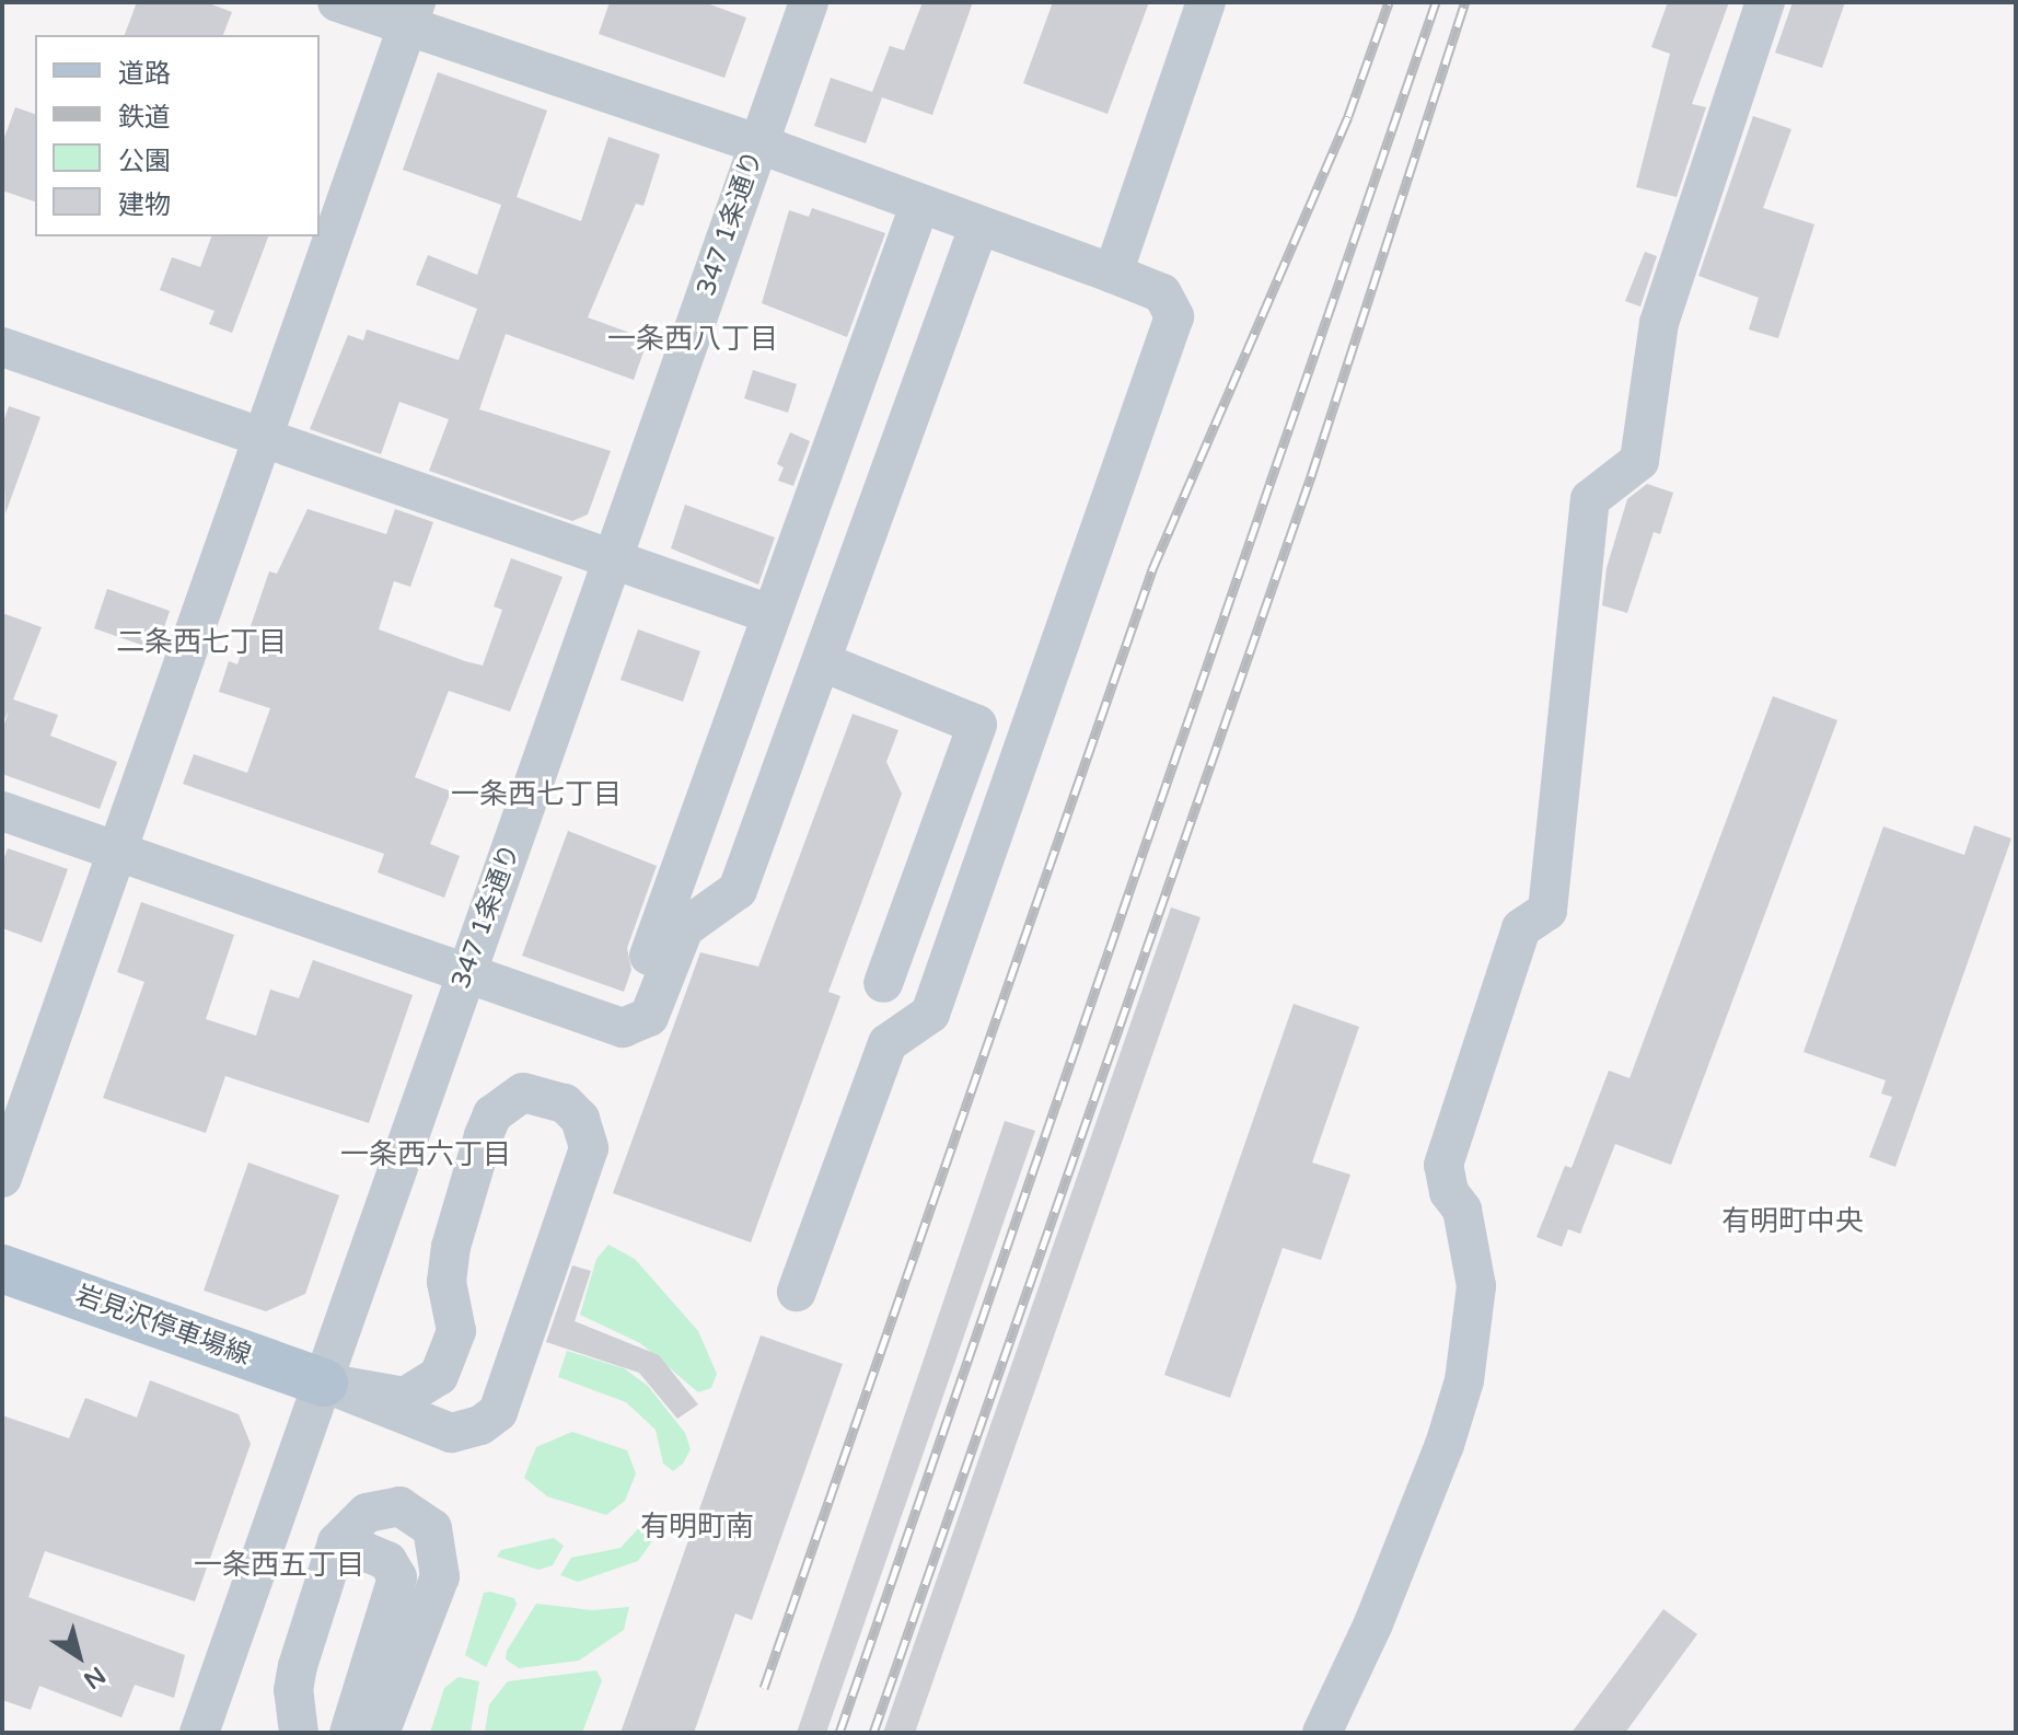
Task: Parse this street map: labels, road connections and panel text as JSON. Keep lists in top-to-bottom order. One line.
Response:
{"streets":{"main road":["岩見沢停車場線"],"street":["347 1条通り"]},"crossings":[["347 1条通り","岩見沢停車場線"]],"districts":["一条西八丁目","二条西七丁目","一条西七丁目","一条西六丁目","有明町中央","有明町南","一条西五丁目"],"legend":["道路","鉄道","公園","建物"],"north":"bottom right"}
